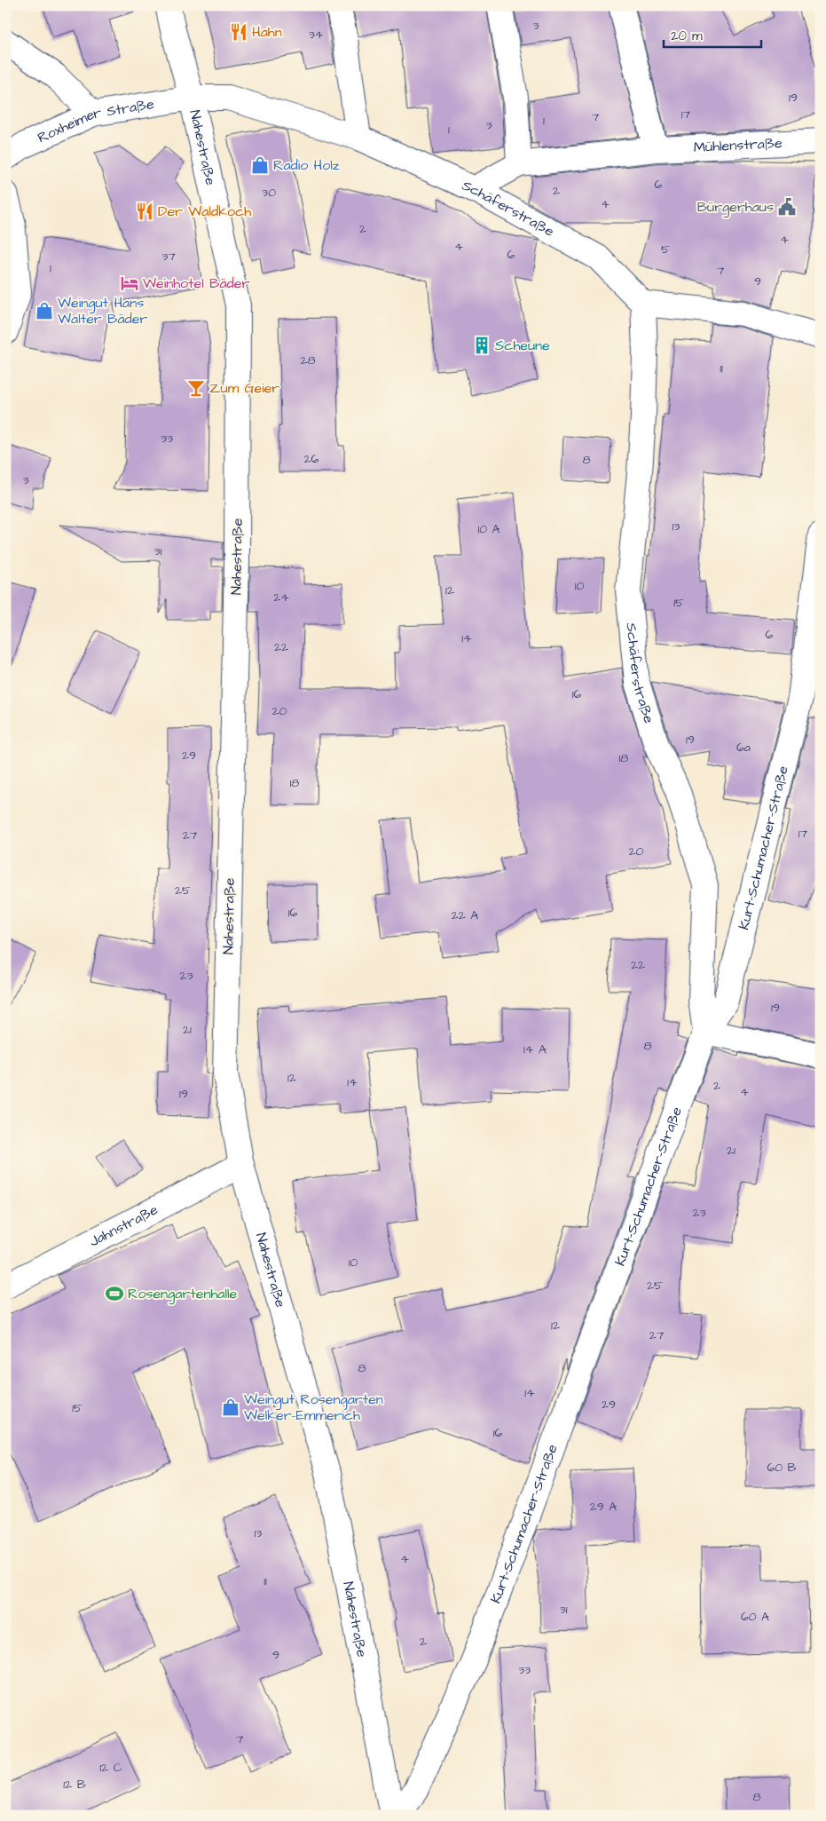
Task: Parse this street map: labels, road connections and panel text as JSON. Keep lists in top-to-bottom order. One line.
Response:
{"streets":{"street":["Roxheimer Straße","Mühlenstraße","Nahestraße","Schäferstraße","Kurt-Schumacher-Straße","Jahnstraße"]},"crossings":[["Roxheimer Straße","Nahestraße"],["Roxheimer Straße","Schäferstraße"],["Mühlenstraße","Schäferstraße"],["Nahestraße","Schäferstraße"],["Nahestraße","Jahnstraße"],["Schäferstraße","Kurt-Schumacher-Straße"]],"places":{"restaurant":["Hahn","Der Waldkoch"],"shop":["Radio Holz","Weingut Hans Walter Bäder","Weingut Rosengarten Welker-Emmerich"],"public building":["Bürgerhaus"],"hotel":["Weinhotel Bäder"],"building":["Scheune"],"bar":["Zum Geier"],"sports":["Rosengartenhalle"]},"house_numbers":["3","34","19","17","7","1","3","1","6","2","30","4","2","4","4","5","6","37","1","7","9","28","11","33","26","8","3","13","10 A","31","10","12","24","15","6","14","22","16","20","19","6a","29","18","18","17","27","20","25","16","22 A","22","23","19","21","8","14 A","12","14","2","4","19","21","23","10","25","12","27","8","14","29","15","16","60 B","29 A","13","4","11","31","60 A","2","9","33","7","12 C","12 B","8"],"scale_bar":"20 m"}
